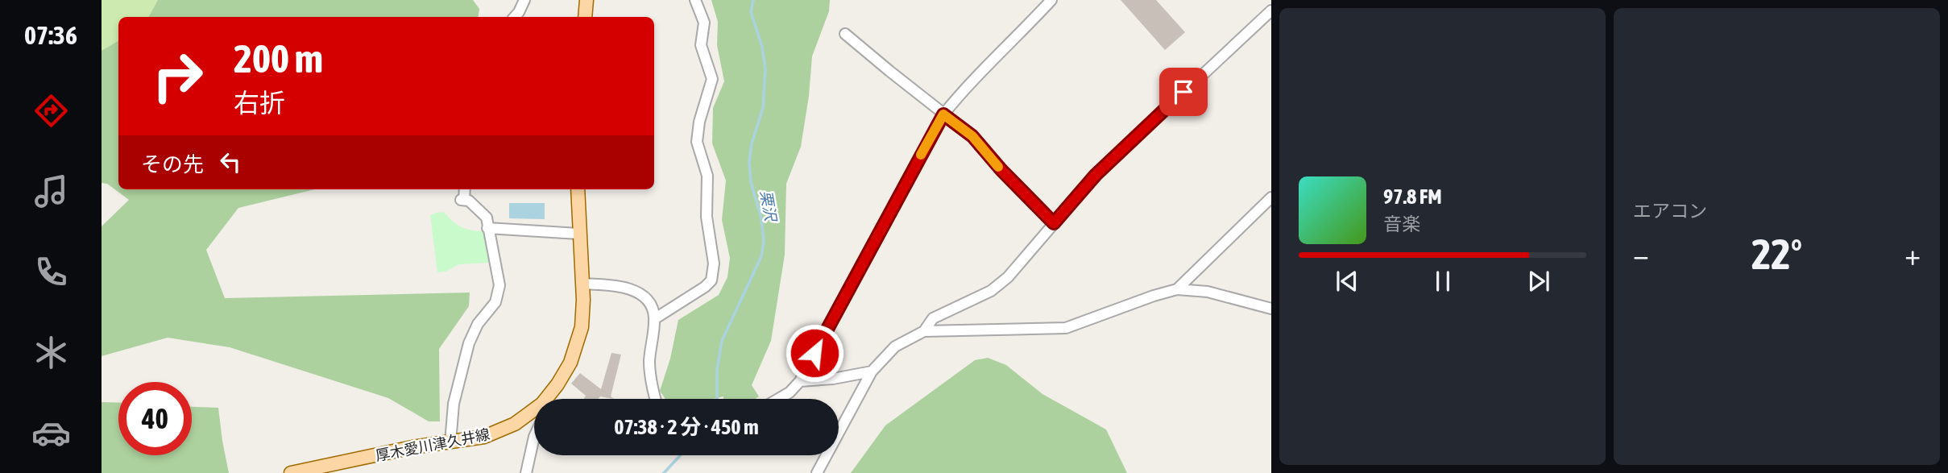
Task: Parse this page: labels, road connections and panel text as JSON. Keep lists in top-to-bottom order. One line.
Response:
{"streets":{"main road":["厚木愛川津久井線"]},"water":["栗沢"],"page":{"tabs":"07:36","tile":"エアコン","turn":["200 m","右折"],"then":"その先","song":["97.8 FM","音楽"],"heat":["−","22°","+"],"limit":"40","trip":"07:38 · 2 分 · 450 m"}}
